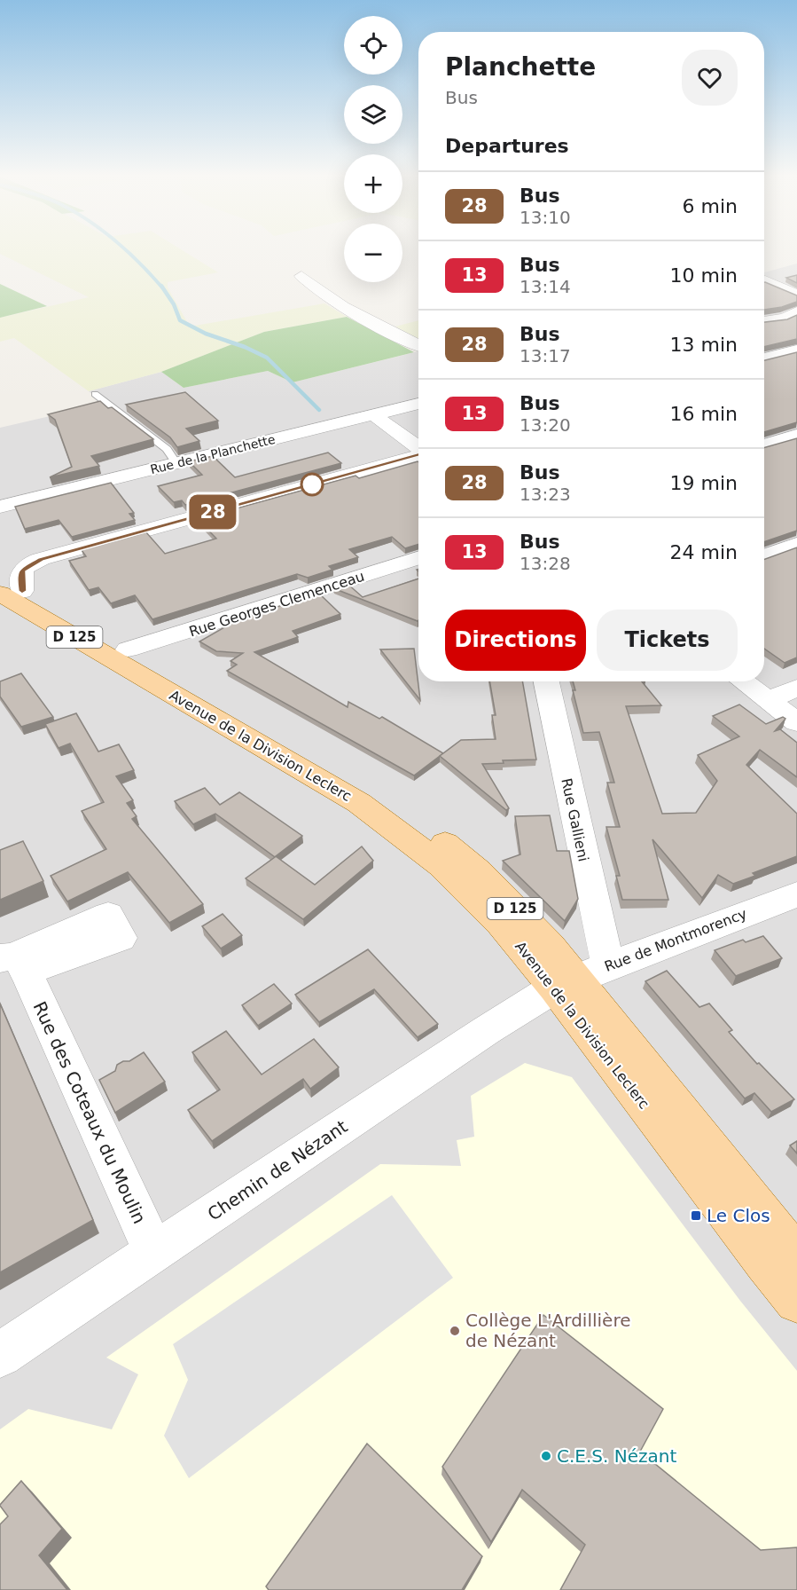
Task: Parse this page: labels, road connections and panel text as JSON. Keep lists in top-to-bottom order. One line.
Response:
{"streets":{"main road":["D 125","Avenue de la Division Leclerc"],"street":["Rue de la Planchette","Rue Georges Clemenceau","Rue Gallieni","Rue de Montmorency","Rue des Coteaux du Moulin","Chemin de Nézant"]},"crossings":[["Rue Georges Clemenceau","Avenue de la Division Leclerc"],["Avenue de la Division Leclerc","Rue de Montmorency"],["Avenue de la Division Leclerc","Chemin de Nézant"],["Rue Gallieni","Rue de Montmorency"],["Rue de Montmorency","Chemin de Nézant"],["Rue des Coteaux du Moulin","Chemin de Nézant"]],"places":{"transit":["Le Clos"],"other":["Collège L'Ardillière de Nézant","C.E.S. Nézant"]},"lines":["bus line 28"],"page":{"on_map":"28","map_buttons":["+","−"],"heading":[["Planchette","Bus"],"Departures"],"list":[{"mark":"28","name":"Bus","note":"13:10","value":"6 min"},{"mark":"13","name":"Bus","note":"13:14","value":"10 min"},{"mark":"28","name":"Bus","note":"13:17","value":"13 min"},{"mark":"13","name":"Bus","note":"13:20","value":"16 min"},{"mark":"28","name":"Bus","note":"13:23","value":"19 min"},{"mark":"13","name":"Bus","note":"13:28","value":"24 min"}],"buttons":["Directions","Tickets"]}}
